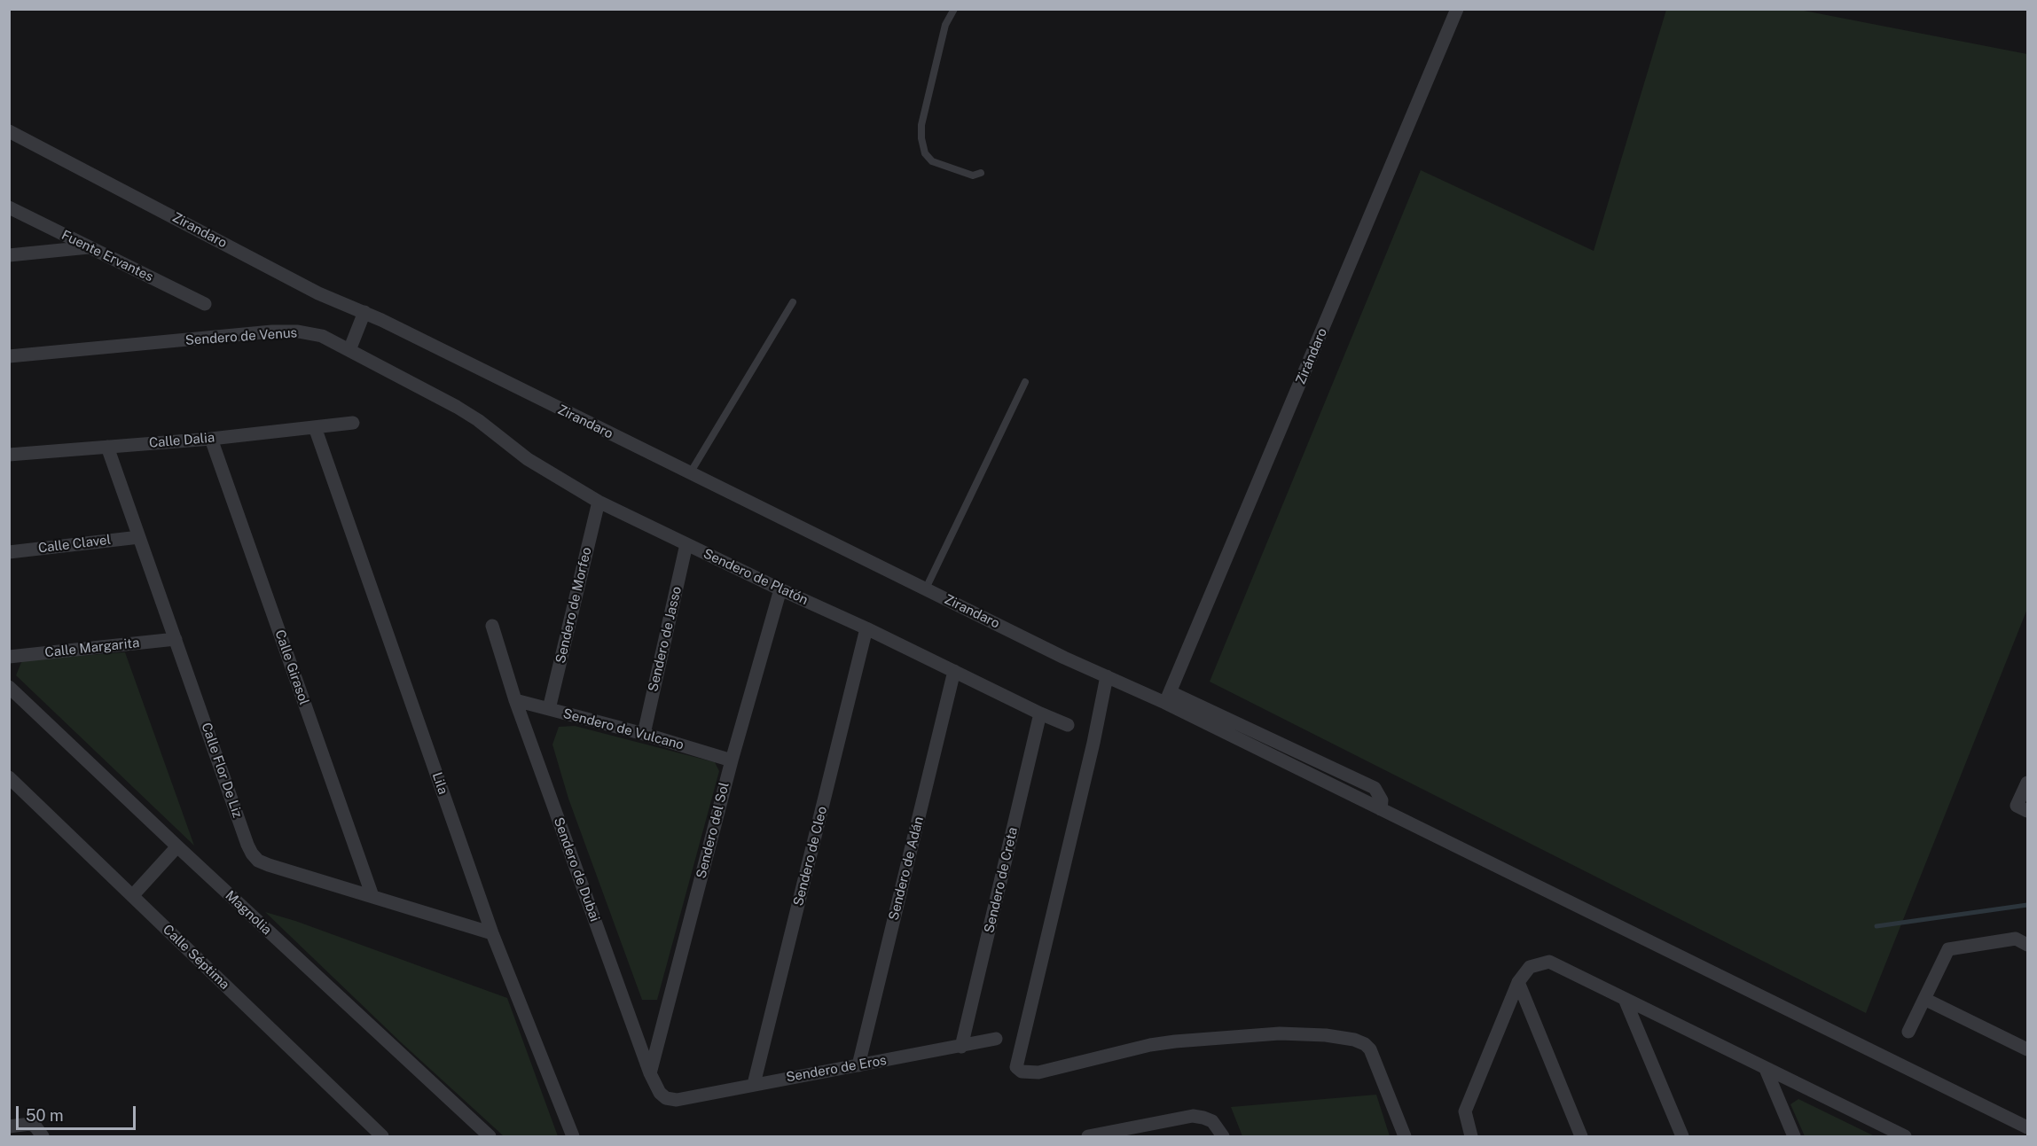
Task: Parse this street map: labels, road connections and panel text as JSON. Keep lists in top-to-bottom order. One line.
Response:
{"streets":{"street":["Zirandaro","Fuente Ervantes","Sendero de Venus","Zirándaro","Calle Dalia","Calle Clavel","Sendero de Platón","Sendero de Morfeo","Sendero de Jasso","Calle Margarita","Calle Girasol","Sendero de Vulcano","Calle Flor De Liz","Lila","Sendero del Sol","Sendero de Cleo","Sendero de Adán","Sendero de Dubai","Sendero de Creta","Magnolia","Calle Séptima","Sendero de Eros"]},"crossings":[["Zirandaro","Zirándaro"],["Sendero de Venus","Sendero de Platón"],["Calle Dalia","Calle Girasol"],["Calle Dalia","Calle Flor De Liz"],["Calle Dalia","Lila"],["Calle Clavel","Calle Flor De Liz"],["Sendero de Platón","Sendero de Morfeo"],["Sendero de Platón","Sendero de Jasso"],["Sendero de Platón","Sendero del Sol"],["Sendero de Platón","Sendero de Cleo"],["Sendero de Platón","Sendero de Adán"],["Sendero de Platón","Sendero de Creta"],["Sendero de Morfeo","Sendero de Vulcano"],["Sendero de Jasso","Sendero de Vulcano"],["Calle Margarita","Calle Flor De Liz"],["Calle Girasol","Calle Flor De Liz"],["Sendero de Vulcano","Sendero del Sol"],["Sendero de Vulcano","Sendero de Dubai"],["Calle Flor De Liz","Lila"],["Sendero del Sol","Sendero de Dubai"],["Sendero de Cleo","Sendero de Eros"],["Sendero de Adán","Sendero de Eros"],["Sendero de Dubai","Sendero de Eros"],["Sendero de Creta","Sendero de Eros"]],"scale_bar":"50 m"}
